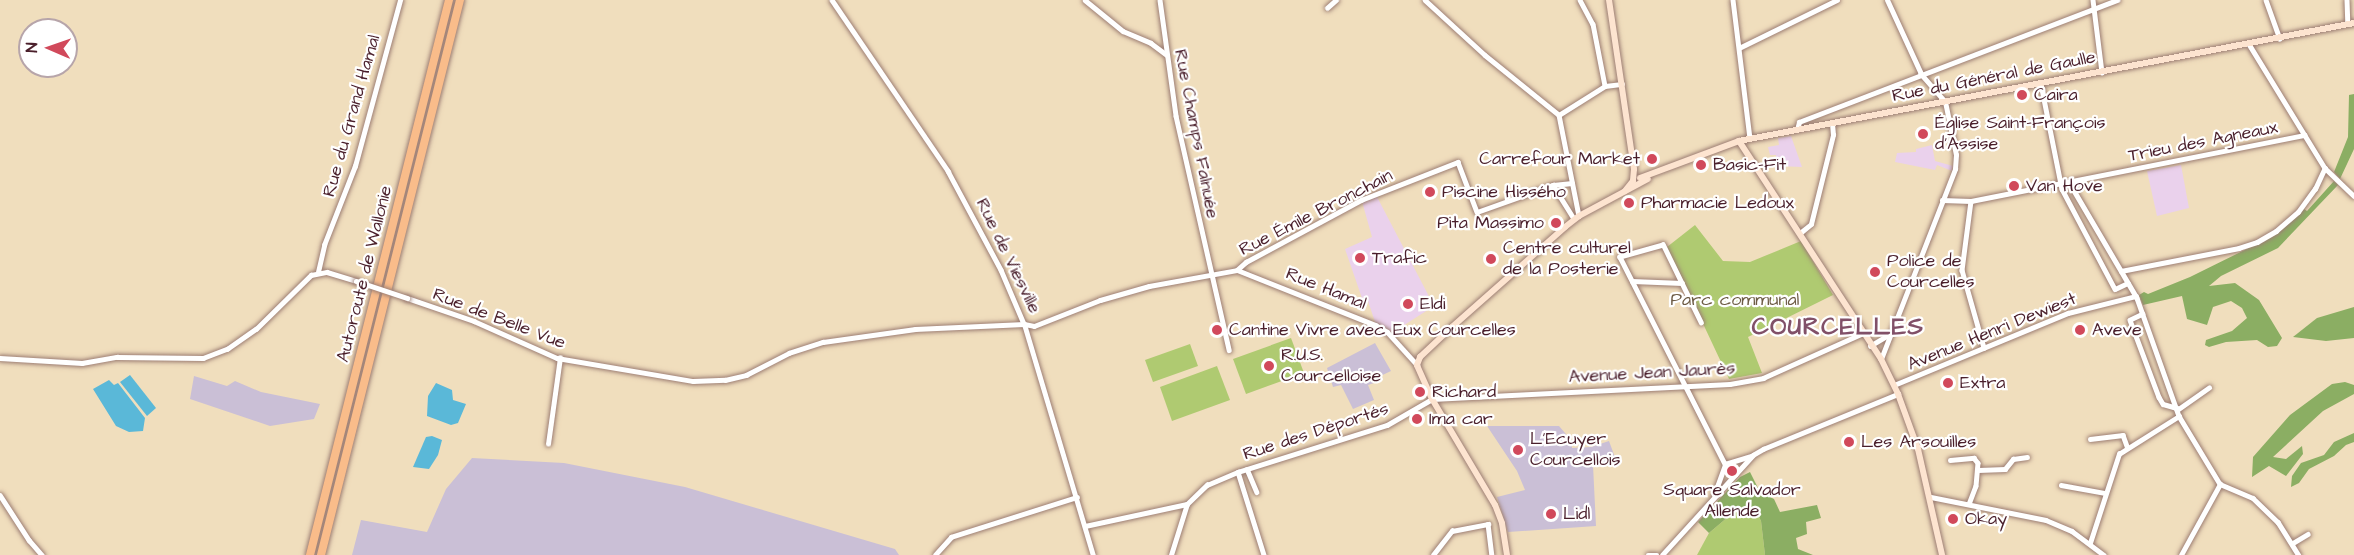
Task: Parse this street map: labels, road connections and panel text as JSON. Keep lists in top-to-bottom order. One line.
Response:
{"streets":{"highway":["Autoroute de Wallonie"],"main road":["Rue du Général de Gaulle"],"street":["Rue du Grand Hamal","Rue Champs Falnuée","Trieu des Agneaux","Rue Émile Bronchain","Rue de Viesville","Rue Hamal","Rue de Belle Vue","Avenue Henri Dewiest","Avenue Jean Jaurès","Rue des Déportés"]},"crossings":[["Rue du Grand Hamal","Rue de Belle Vue"],["Rue Champs Falnuée","Rue Hamal"],["Rue Émile Bronchain","Rue Hamal"],["Rue de Viesville","Rue Hamal"],["Rue de Viesville","Rue de Belle Vue"],["Rue Hamal","Rue de Belle Vue"],["Avenue Jean Jaurès","Rue des Déportés"]],"districts":["COURCELLES"],"parks":["Parc communal"],"places":["Caira","Église Saint-François d'Assise","Carrefour Market","Basic-Fit","Van Hove","Piscine Hissého","Pharmacie Ledoux","Pita Massimo","Trafic","Centre culturel de la Posterie","Police de Courcelles","Eldi","Cantine Vivre avec Eux Courcelles","Aveve","R.U.S. Courcelloise","Extra","Richard","Ima car","Les Arsouilles","L'Ecuyer Courcellois","Square Salvador Allende","Lidl","Okay"],"north":"left"}
